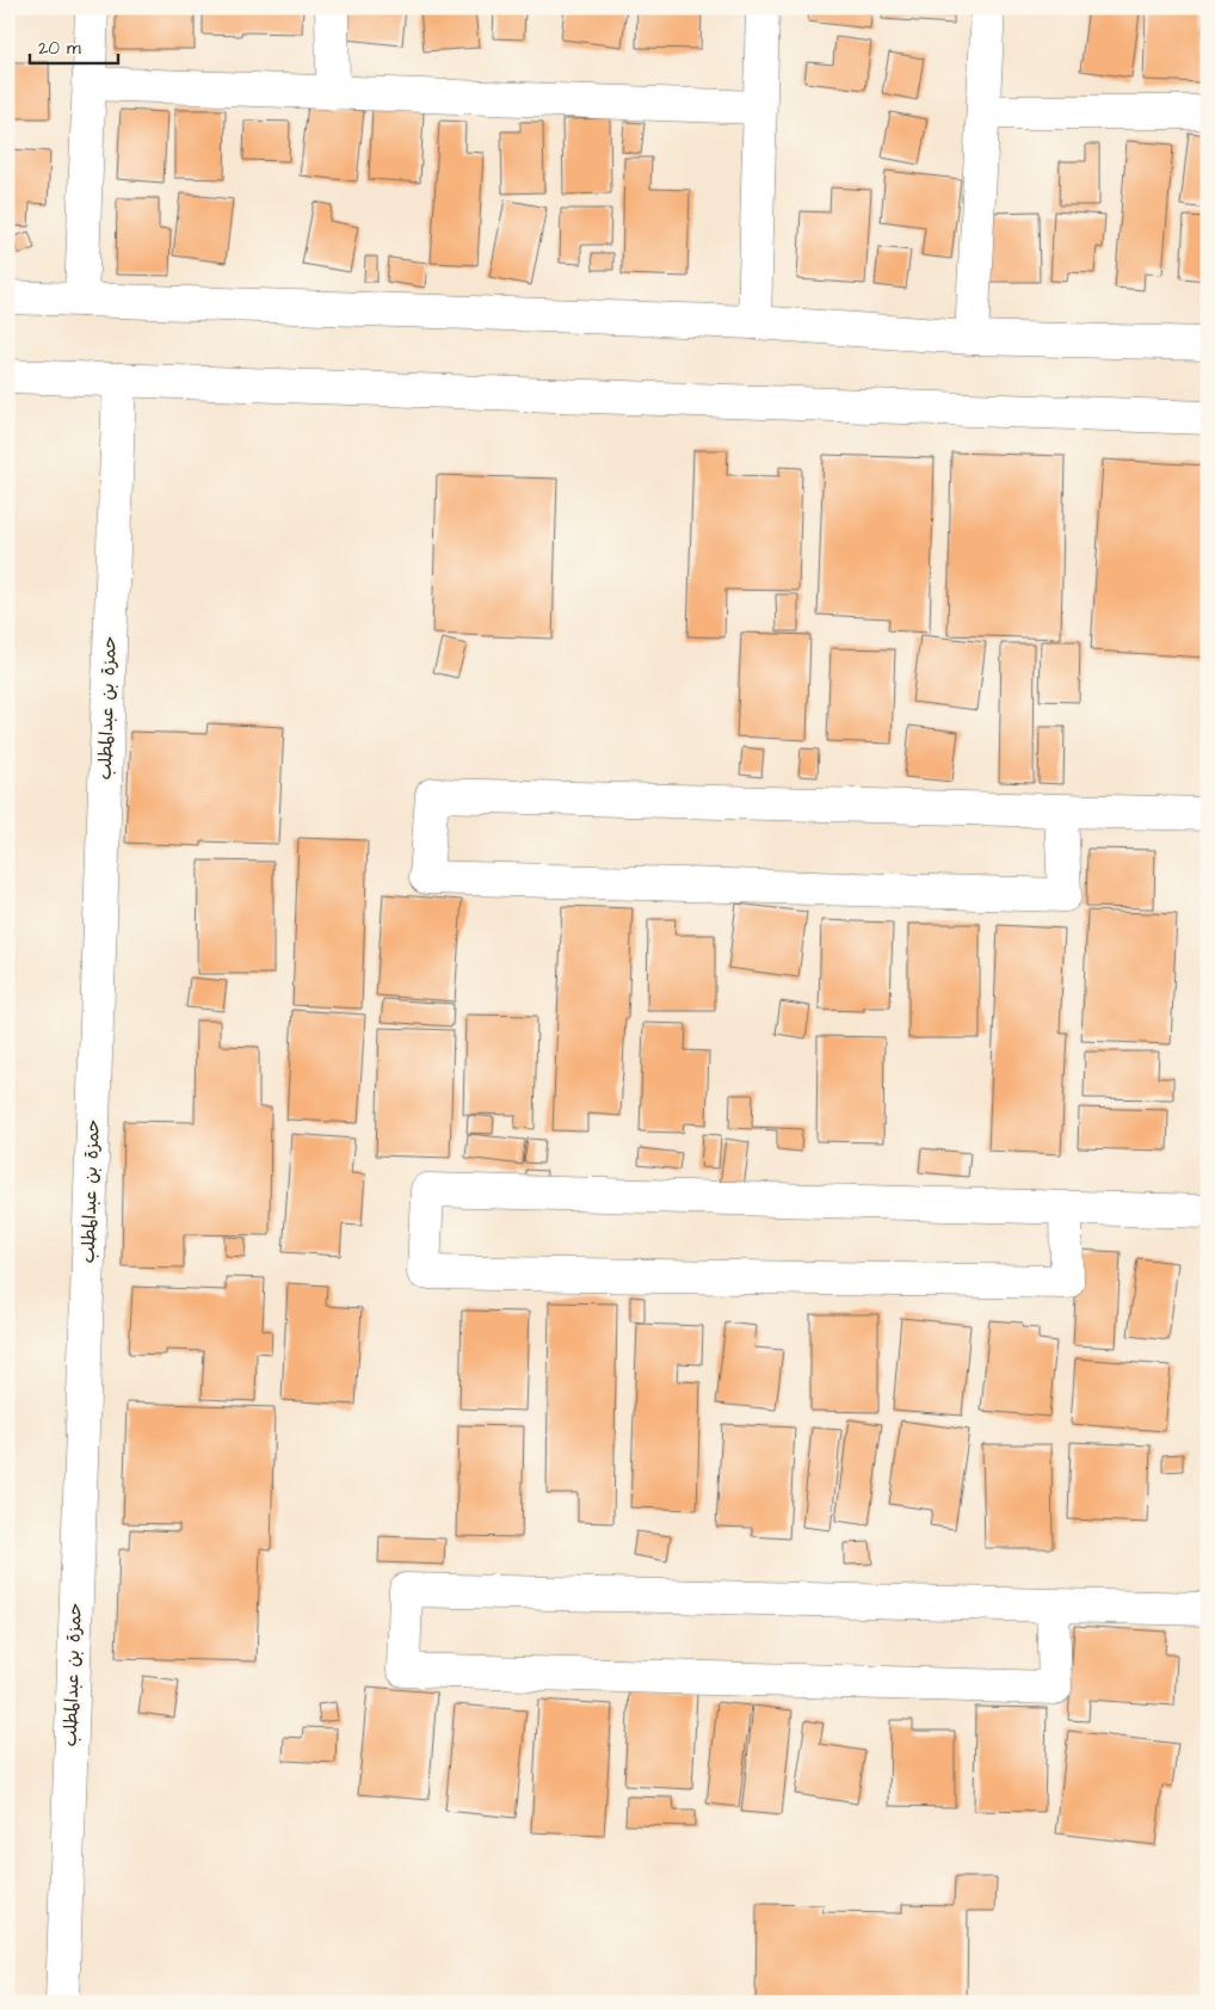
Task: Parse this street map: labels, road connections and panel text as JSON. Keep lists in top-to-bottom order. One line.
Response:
{"streets":{"street":["حمزة بن عبدالمطلب"]},"scale_bar":"20 m"}
